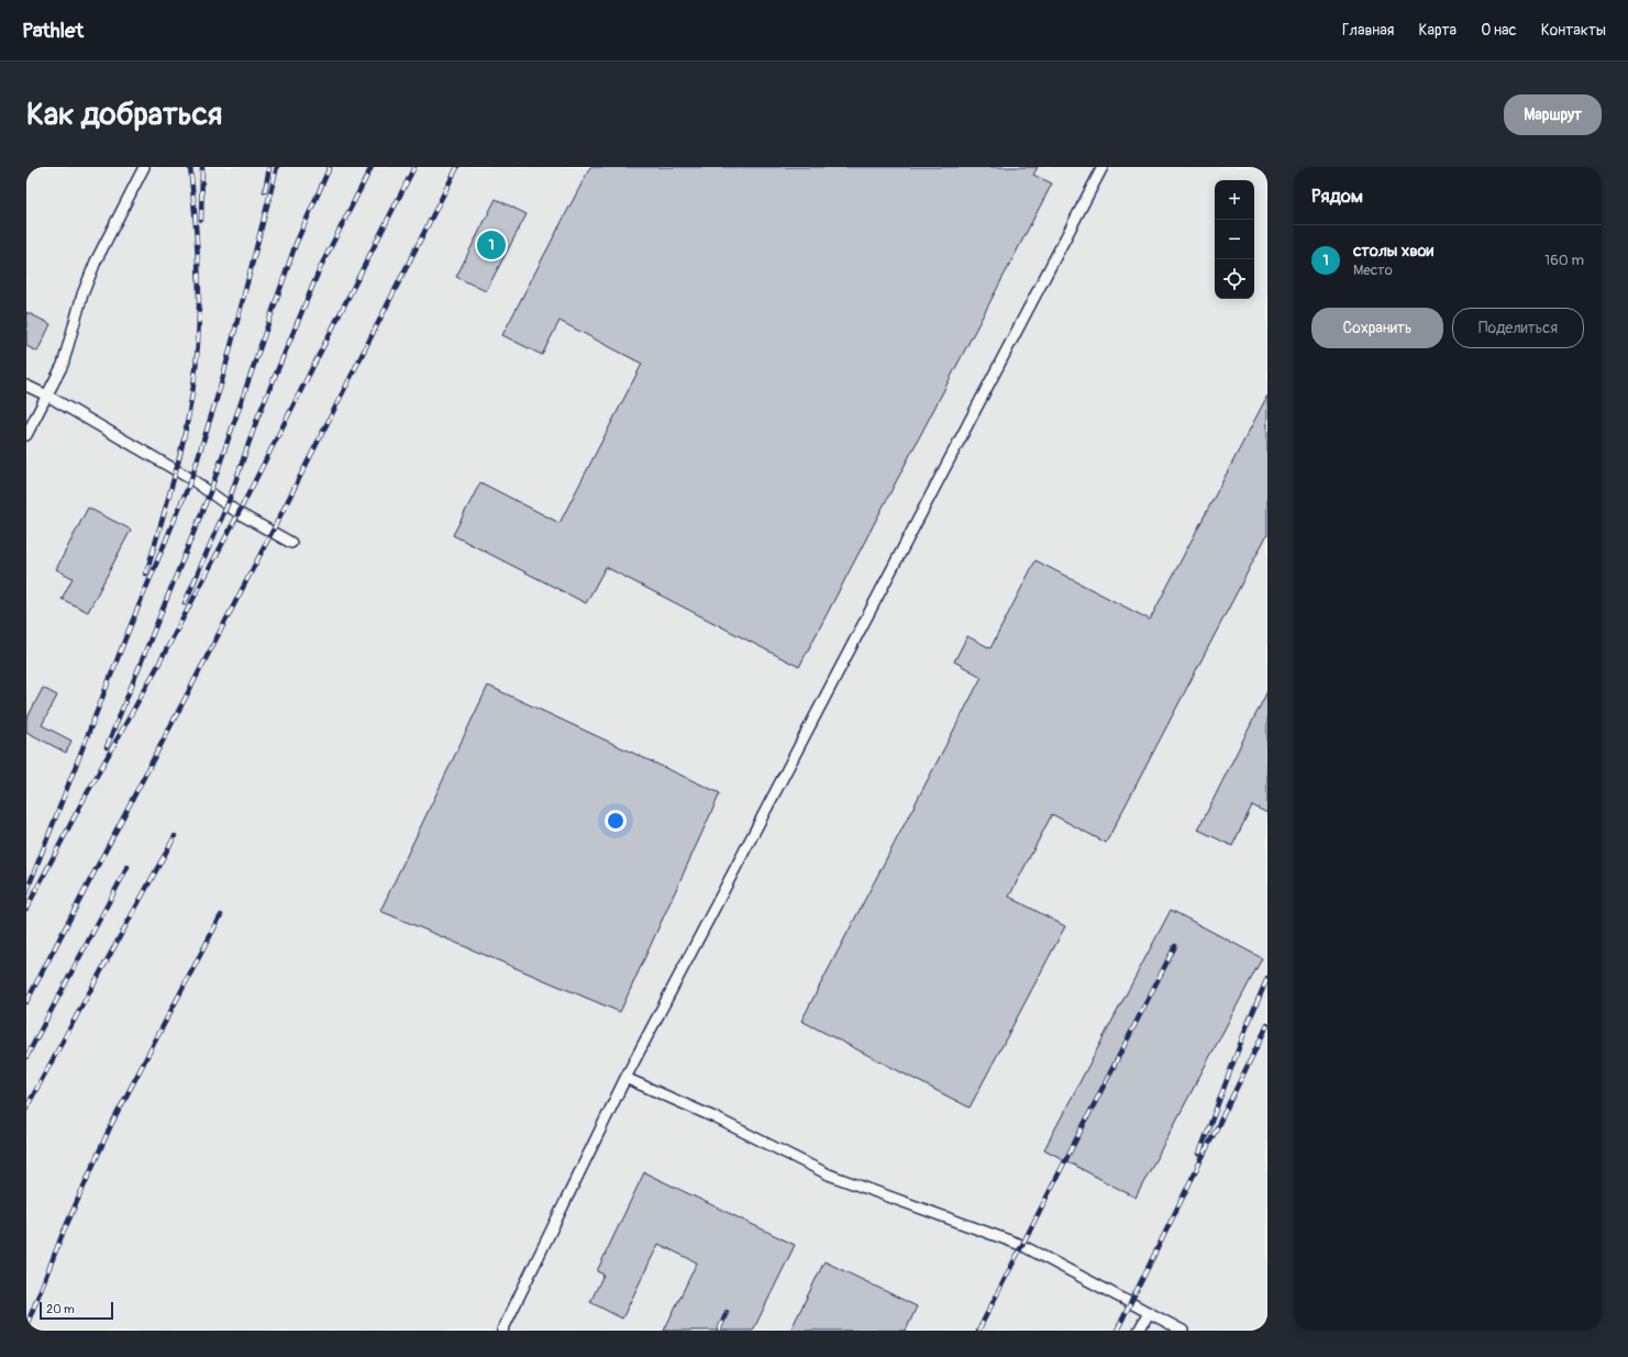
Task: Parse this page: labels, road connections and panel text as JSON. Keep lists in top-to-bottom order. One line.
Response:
{"scale_bar":"20 m","page":{"header":"Pathlet","nav":["Главная","Карта","О нас","Контакты"],"buttons":["Маршрут",["Сохранить","Поделиться"]],"title":"Как добраться","heading":"Рядом","map_buttons":["+","−"],"list":[{"mark":"1","name":"столы хвои","note":"Место","value":"160 m"}],"pins":"1","scale":"20 m"}}
